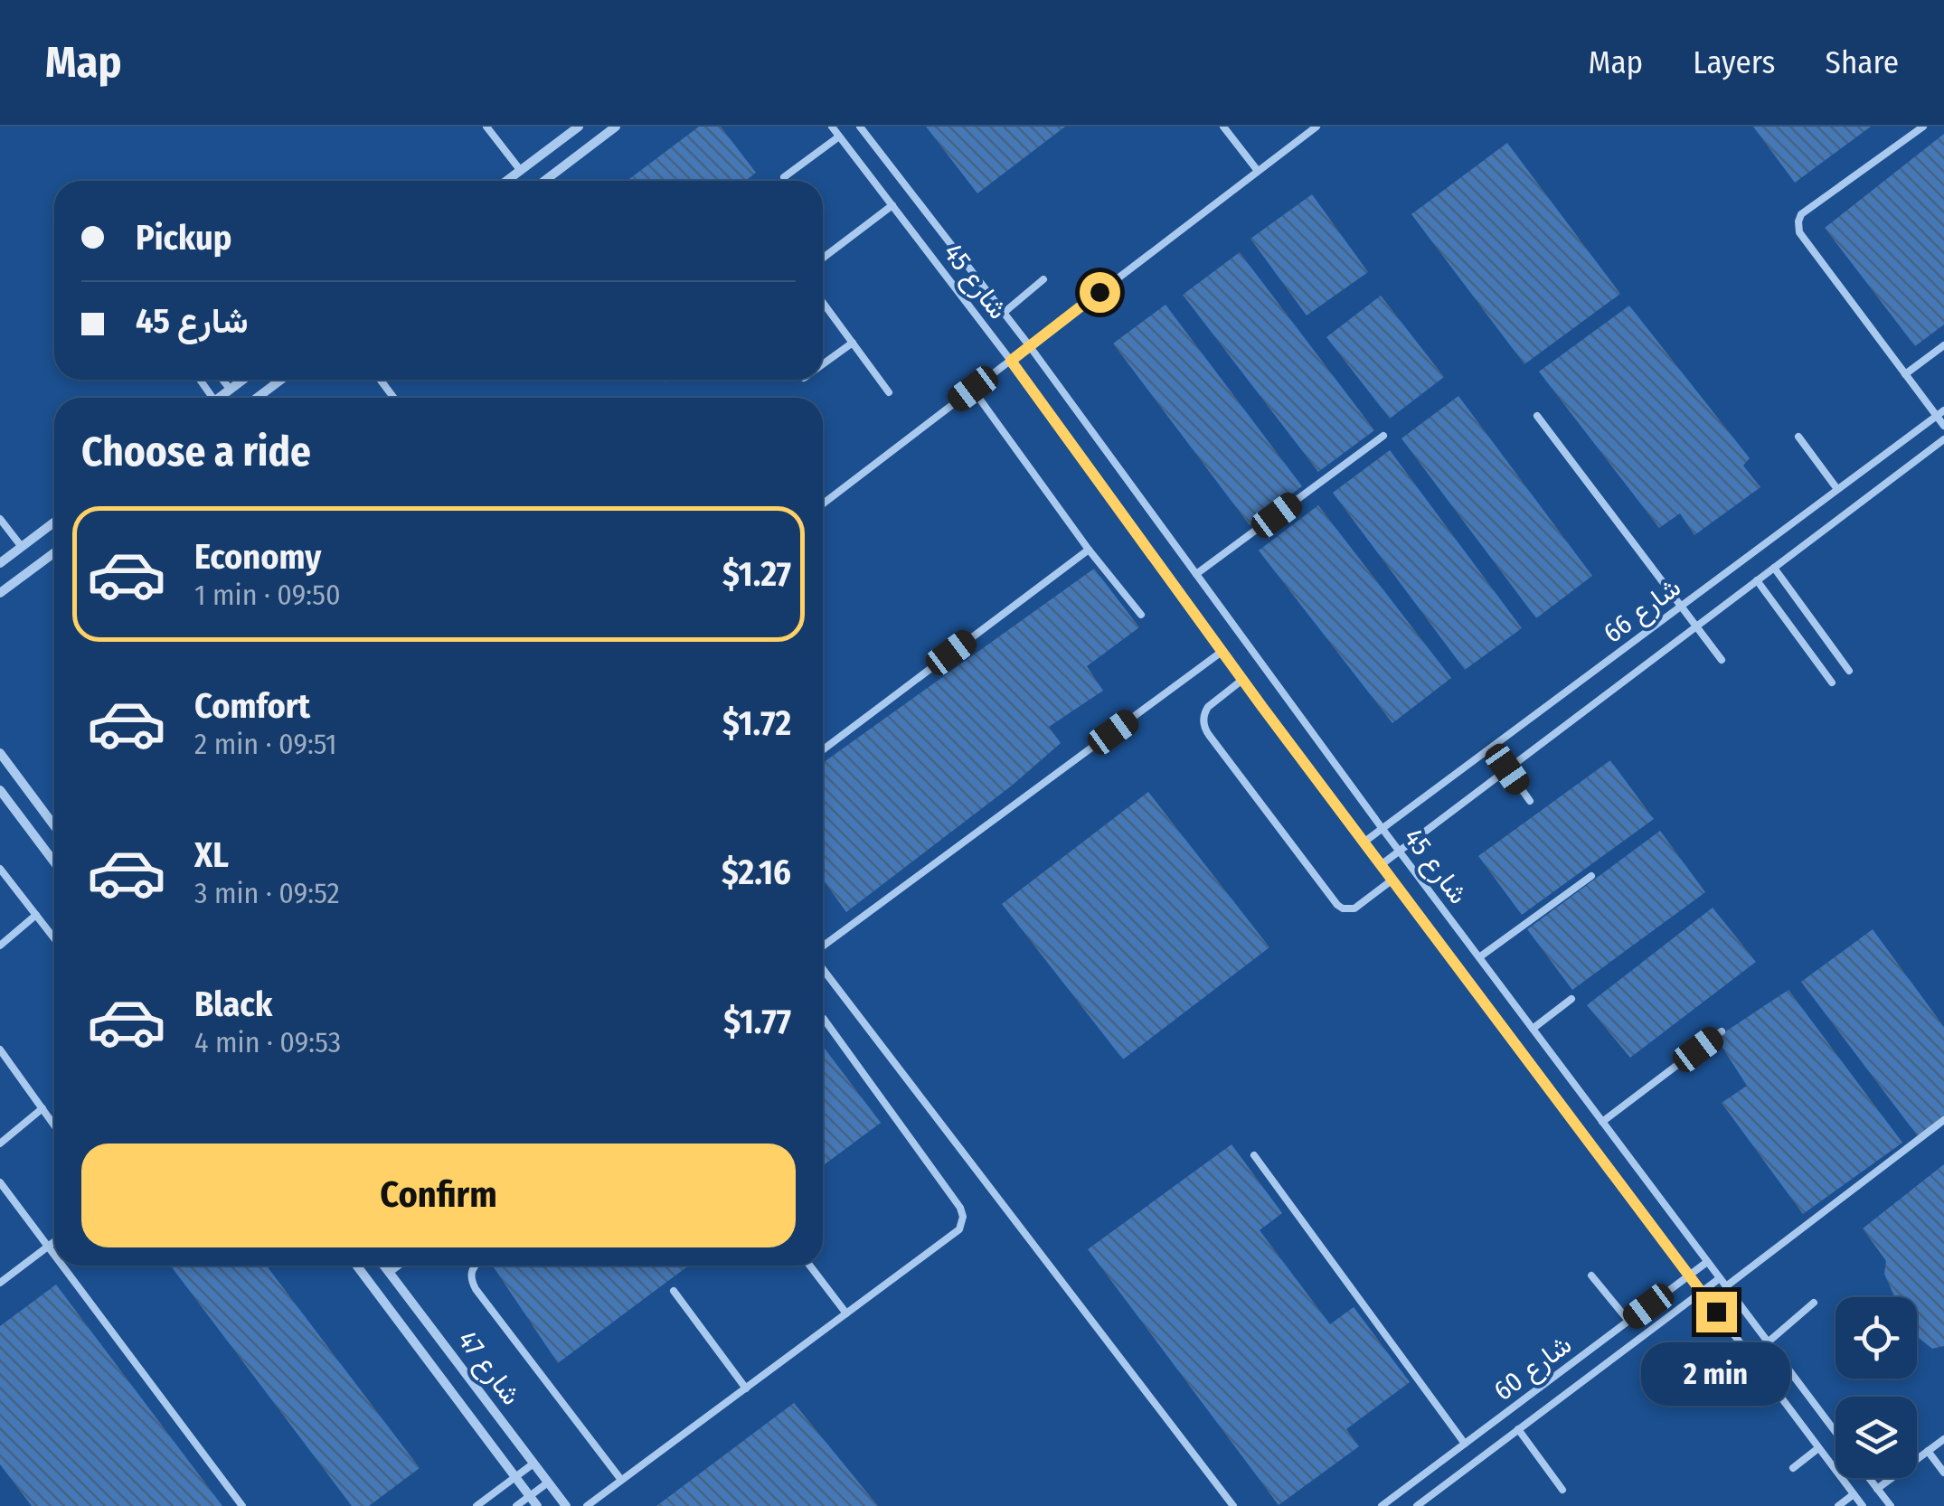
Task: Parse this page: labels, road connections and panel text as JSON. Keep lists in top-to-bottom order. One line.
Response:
{"streets":{"street":["شارع 47"],"lane":["شارع 45","شارع 66","شارع 60"]},"crossings":[["شارع 45","شارع 66"],["شارع 45","شارع 60"]],"page":{"header":"Map","nav":["Map","Layers","Share"],"banner":["Pickup","شارع 45"],"heading":"Choose a ride","list":[{"name":"Economy","note":"1 min · 09:50","value":"$1.27"},{"name":"Comfort","note":"2 min · 09:51","value":"$1.72"},{"name":"XL","note":"3 min · 09:52","value":"$2.16"},{"name":"Black","note":"4 min · 09:53","value":"$1.77"}],"buttons":"Confirm","bubble":"2 min"}}
